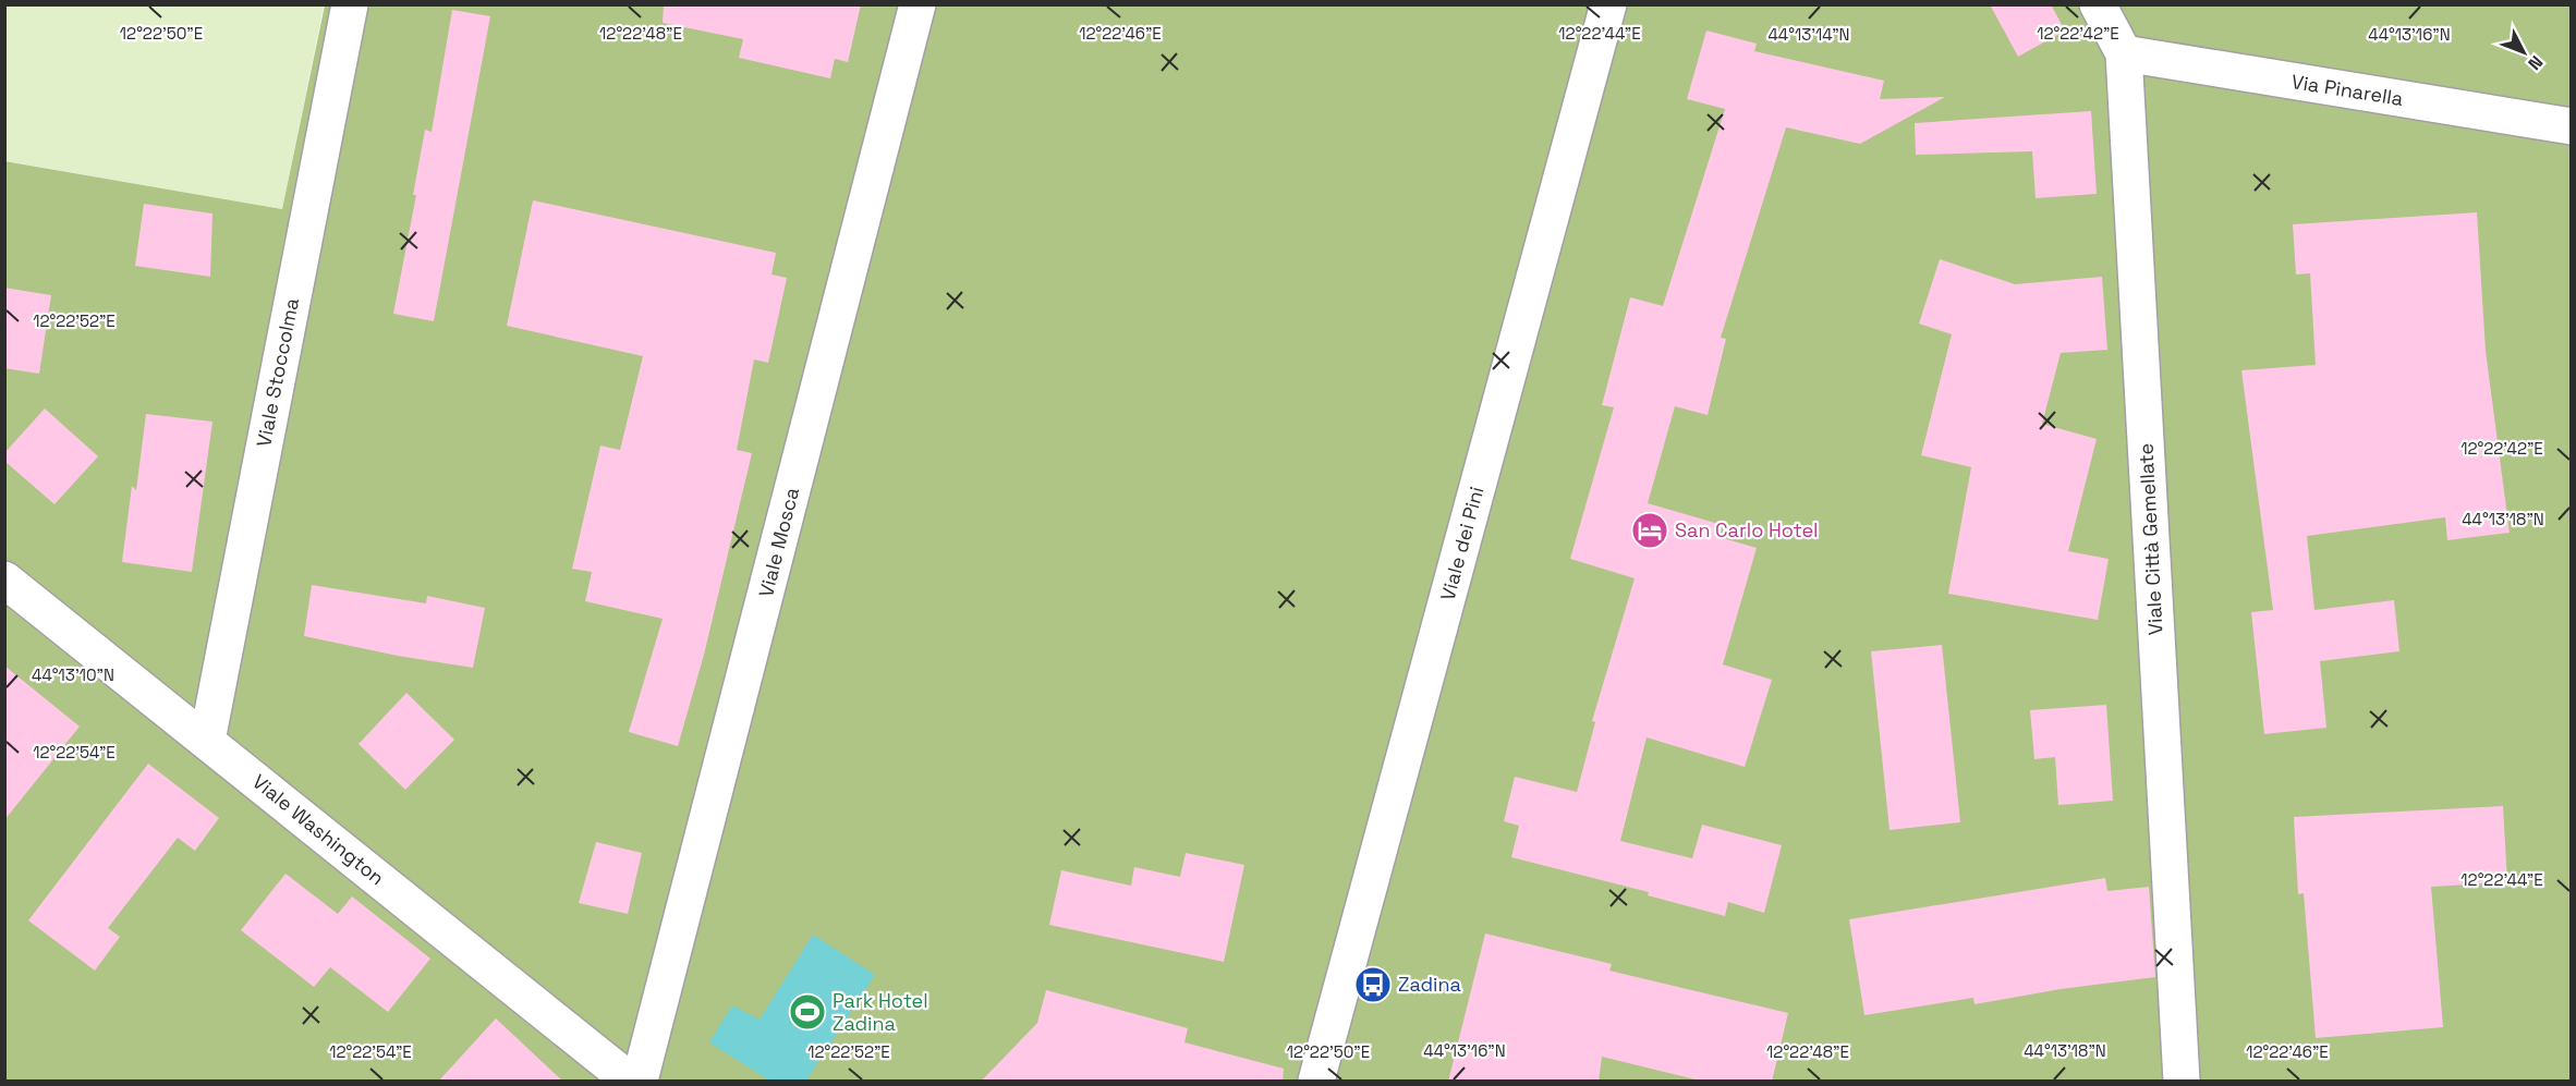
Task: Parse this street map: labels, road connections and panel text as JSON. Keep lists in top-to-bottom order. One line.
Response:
{"streets":{"street":["Via Pinarella","Viale Stoccolma","Viale Città Gemellate","Viale Mosca","Viale dei Pini","Viale Washington"]},"crossings":[["Via Pinarella","Viale Città Gemellate"],["Viale Stoccolma","Viale Washington"]],"places":{"hotel":["San Carlo Hotel"],"bus stop":["Zadina"],"sports":["Park Hotel Zadina"]},"north":"bottom right","coordinates":["12°22'50\"E","12°22'48\"E","12°22'46\"E","12°22'44\"E","12°22'42\"E","44°13'14\"N","44°13'16\"N","12°22'52\"E","44°13'18\"N","44°13'10\"N","12°22'54\"E"]}
